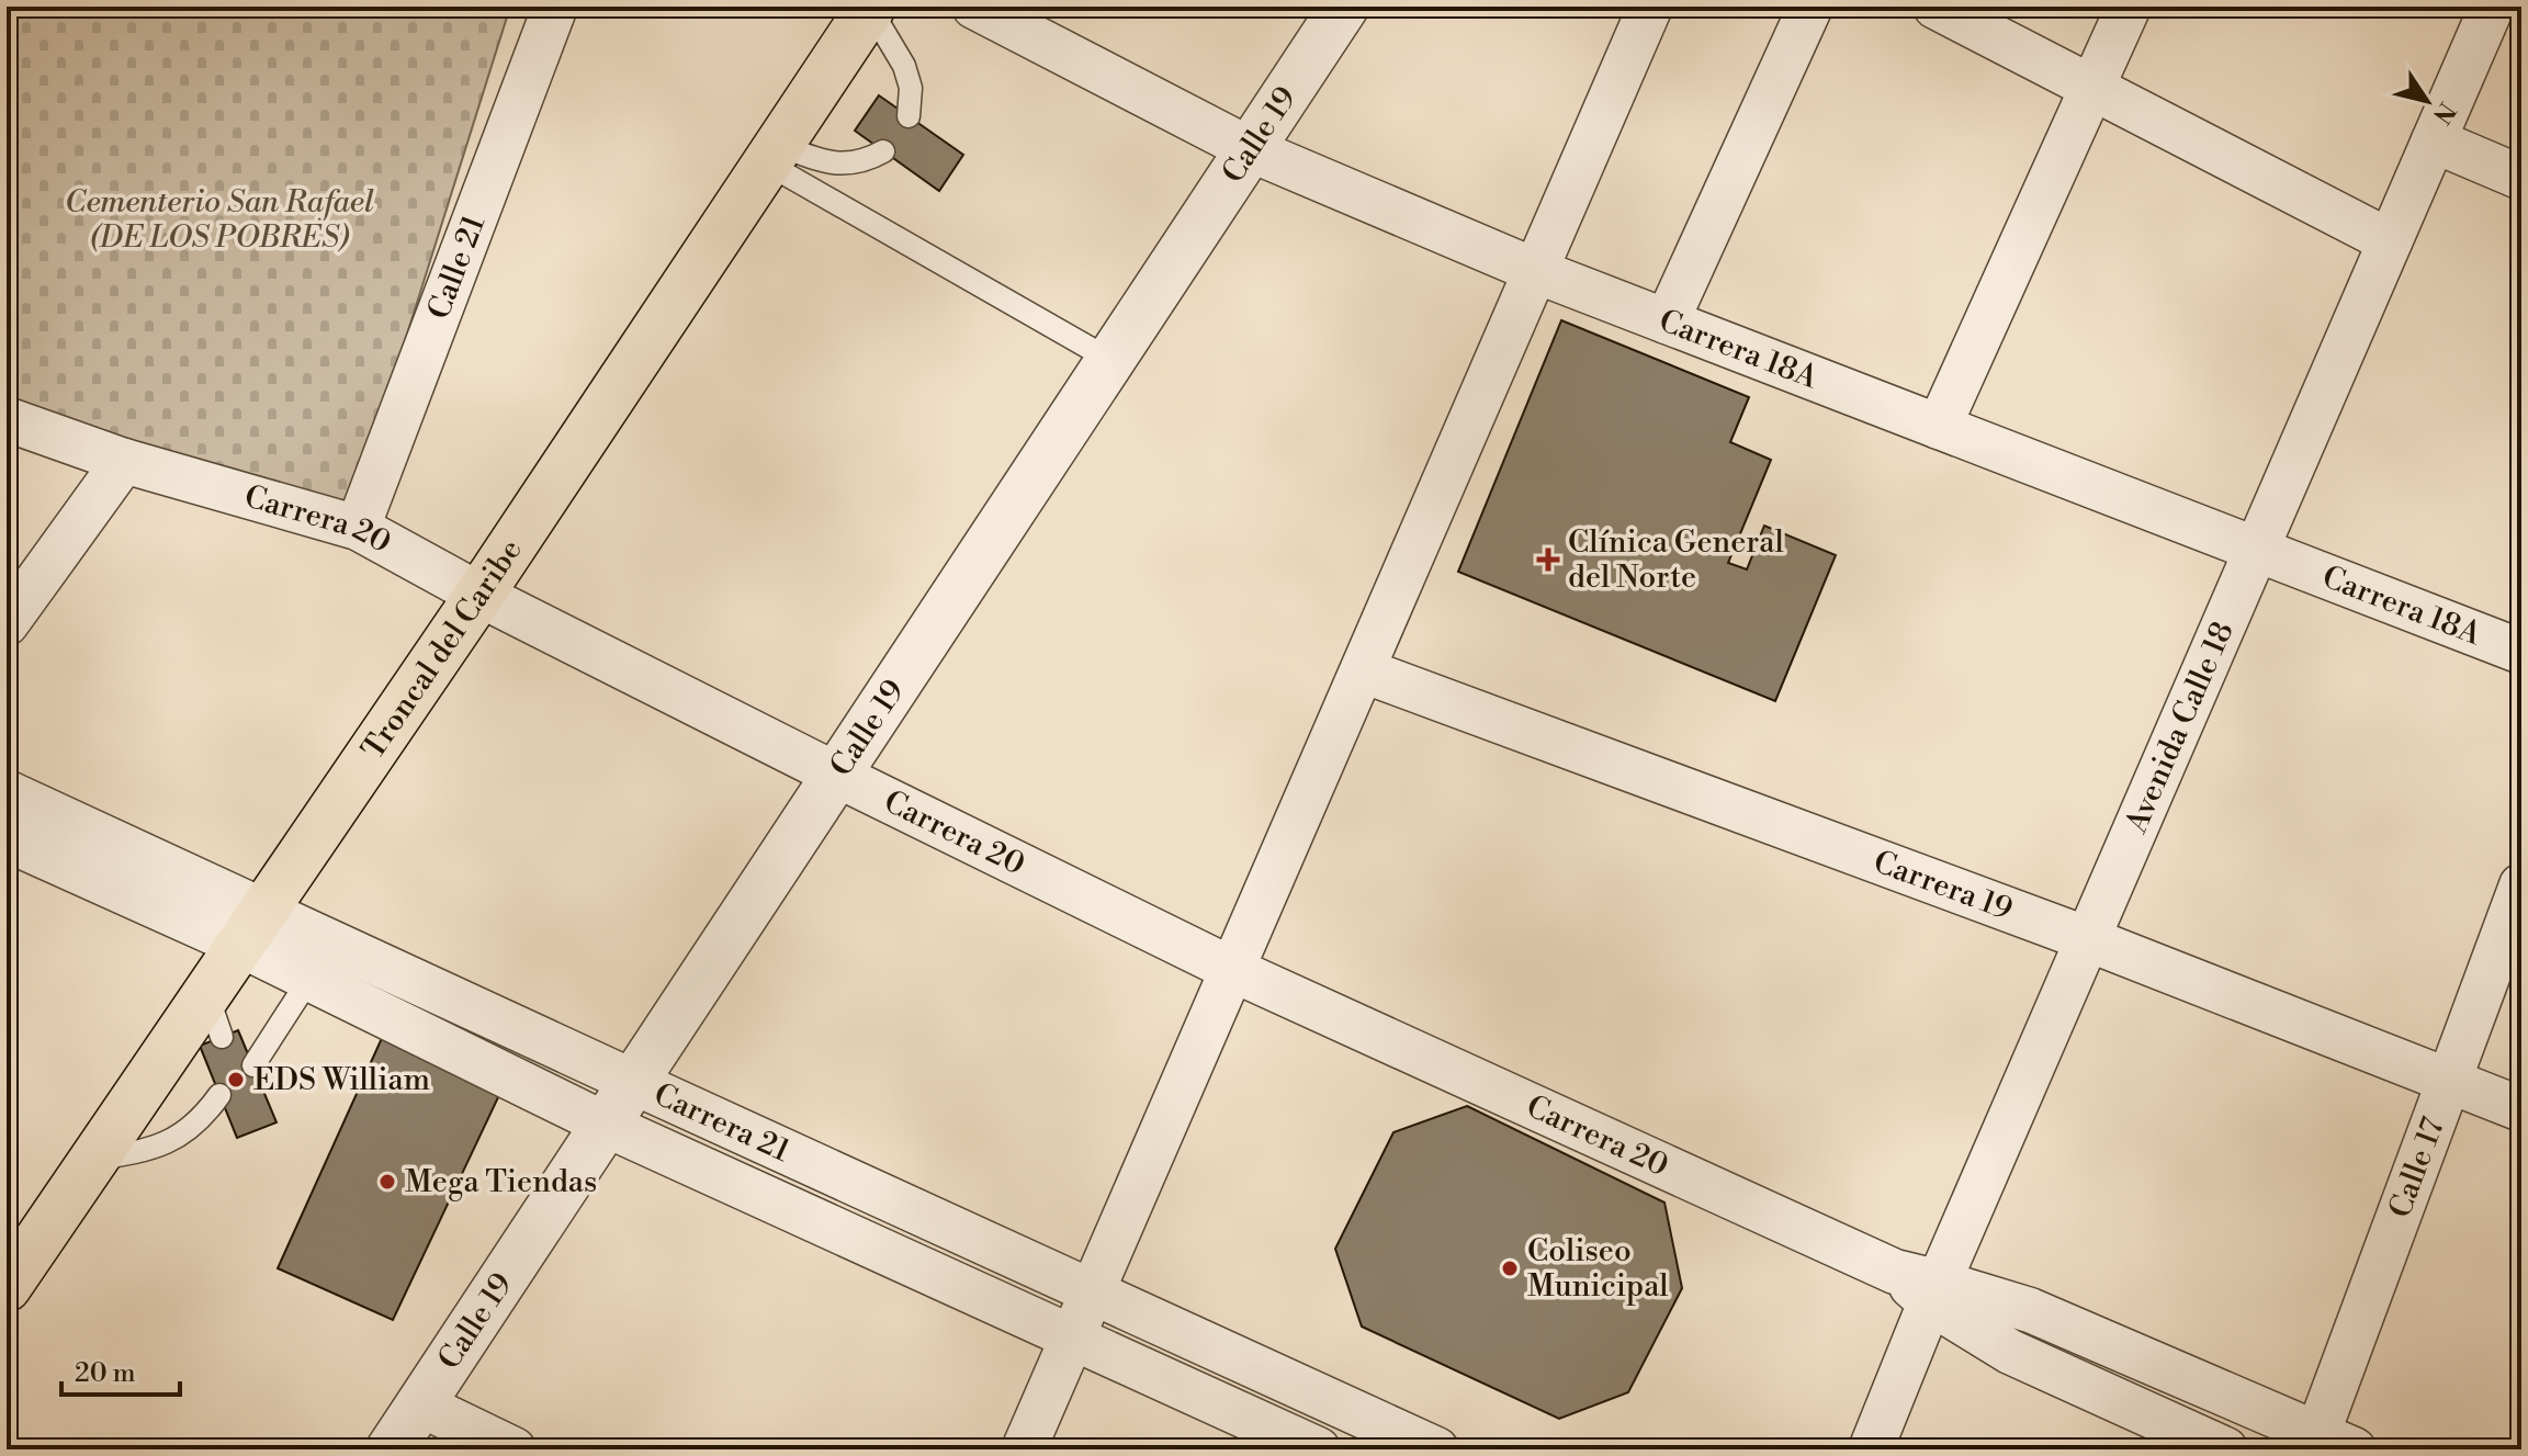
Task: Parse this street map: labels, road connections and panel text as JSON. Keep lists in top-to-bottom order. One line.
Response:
{"streets":{"main road":["Troncal del Caribe"],"street":["Calle 19","Calle 21","Carrera 18A","Carrera 20","Avenida Calle 18","Carrera 19","Carrera 21","Calle 17"]},"crossings":[["Calle 19","Carrera 18A"],["Calle 19","Carrera 20"],["Calle 19","Carrera 21"],["Calle 21","Carrera 20"],["Carrera 18A","Avenida Calle 18"],["Carrera 20","Troncal del Caribe"],["Carrera 20","Avenida Calle 18"],["Carrera 20","Calle 17"],["Troncal del Caribe","Carrera 21"],["Avenida Calle 18","Carrera 19"],["Carrera 19","Calle 17"]],"parks":["Cementerio San Rafael (DE LOS POBRES)"],"places":{"health":["Clínica General del Norte"],"other":["EDS William","Mega Tiendas","Coliseo Municipal"]},"scale_bar":"20 m","north":"bottom right"}
